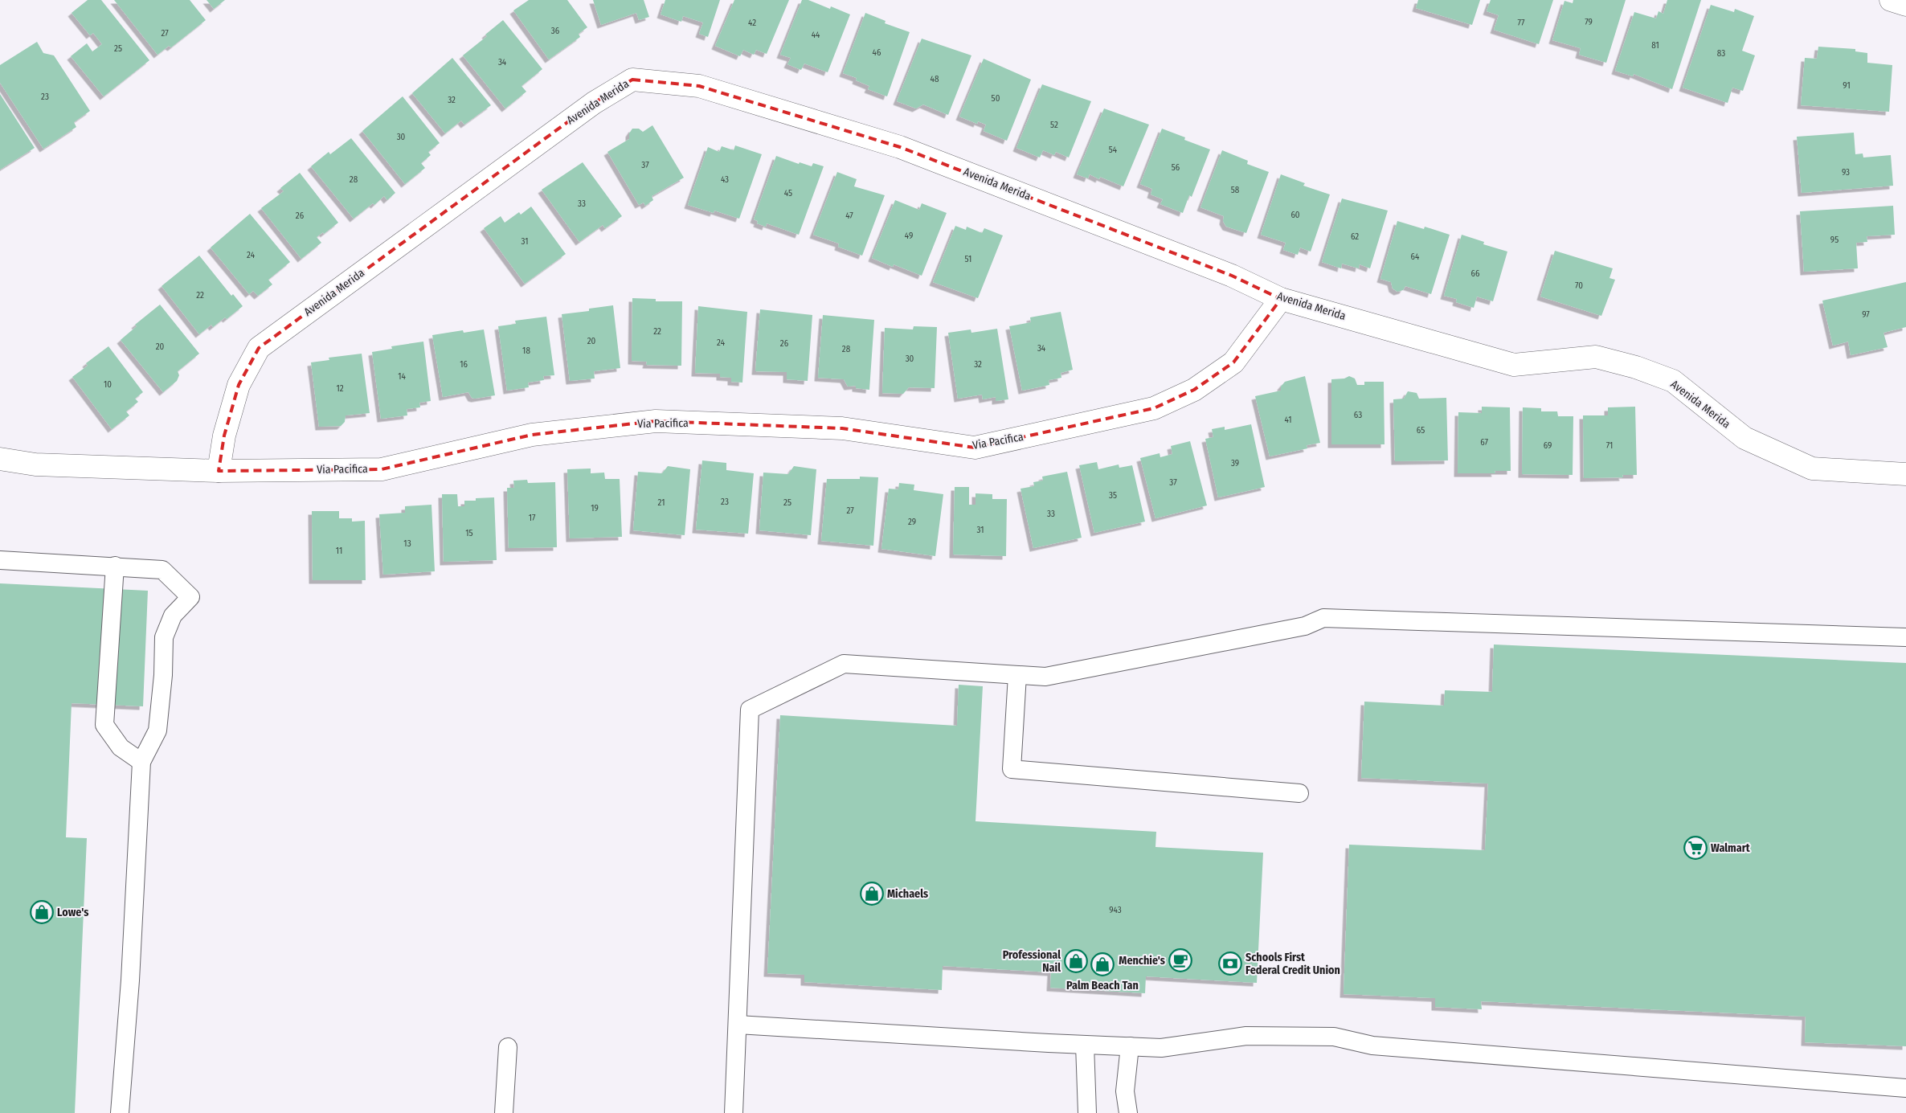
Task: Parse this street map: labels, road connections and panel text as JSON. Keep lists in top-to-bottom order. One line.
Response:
{"streets":{"street":["Avenida Merida","Via Pacifica"]},"crossings":[["Avenida Merida","Via Pacifica"]],"places":{"supermarket":["Walmart"],"shop":["Michaels","Lowe's","Professional Nail","Palm Beach Tan"],"cafe":["Menchie's"],"bank":["Schools First Federal Credit Union"]},"house_numbers":["79","42","77","36","27","44","81","25","46","83","34","48","91","23","50","32","52","30","54","37","56","93","28","43","58","45","33","60","26","47","49","62","95","31","24","64","51","66","70","22","97","22","20","24","26","20","34","28","18","30","16","32","14","10","12","63","41","65","67","69","71","39","37","35","23","21","25","19","27","33","17","29","31","15","13","11","943"]}
